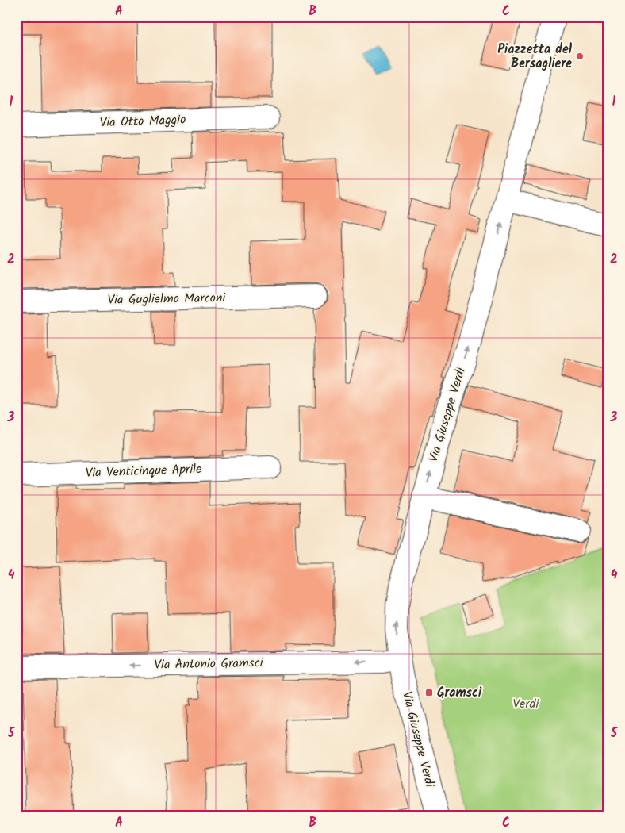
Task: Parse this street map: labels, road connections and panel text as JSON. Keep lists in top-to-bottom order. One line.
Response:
{"streets":{"street":["Via Otto Maggio","Via Guglielmo Marconi","Via Giuseppe Verdi","Via Venticinque Aprile","Via Antonio Gramsci"]},"crossings":[["Via Giuseppe Verdi","Via Antonio Gramsci"]],"one_way":["Via Giuseppe Verdi","Via Antonio Gramsci"],"parks":["Verdi"],"places":{"other":["Piazzetta del Bersagliere"],"transit":["Gramsci"]},"grid":{"columns":["A","B","C"],"rows":["1","2","3","4","5"]}}
